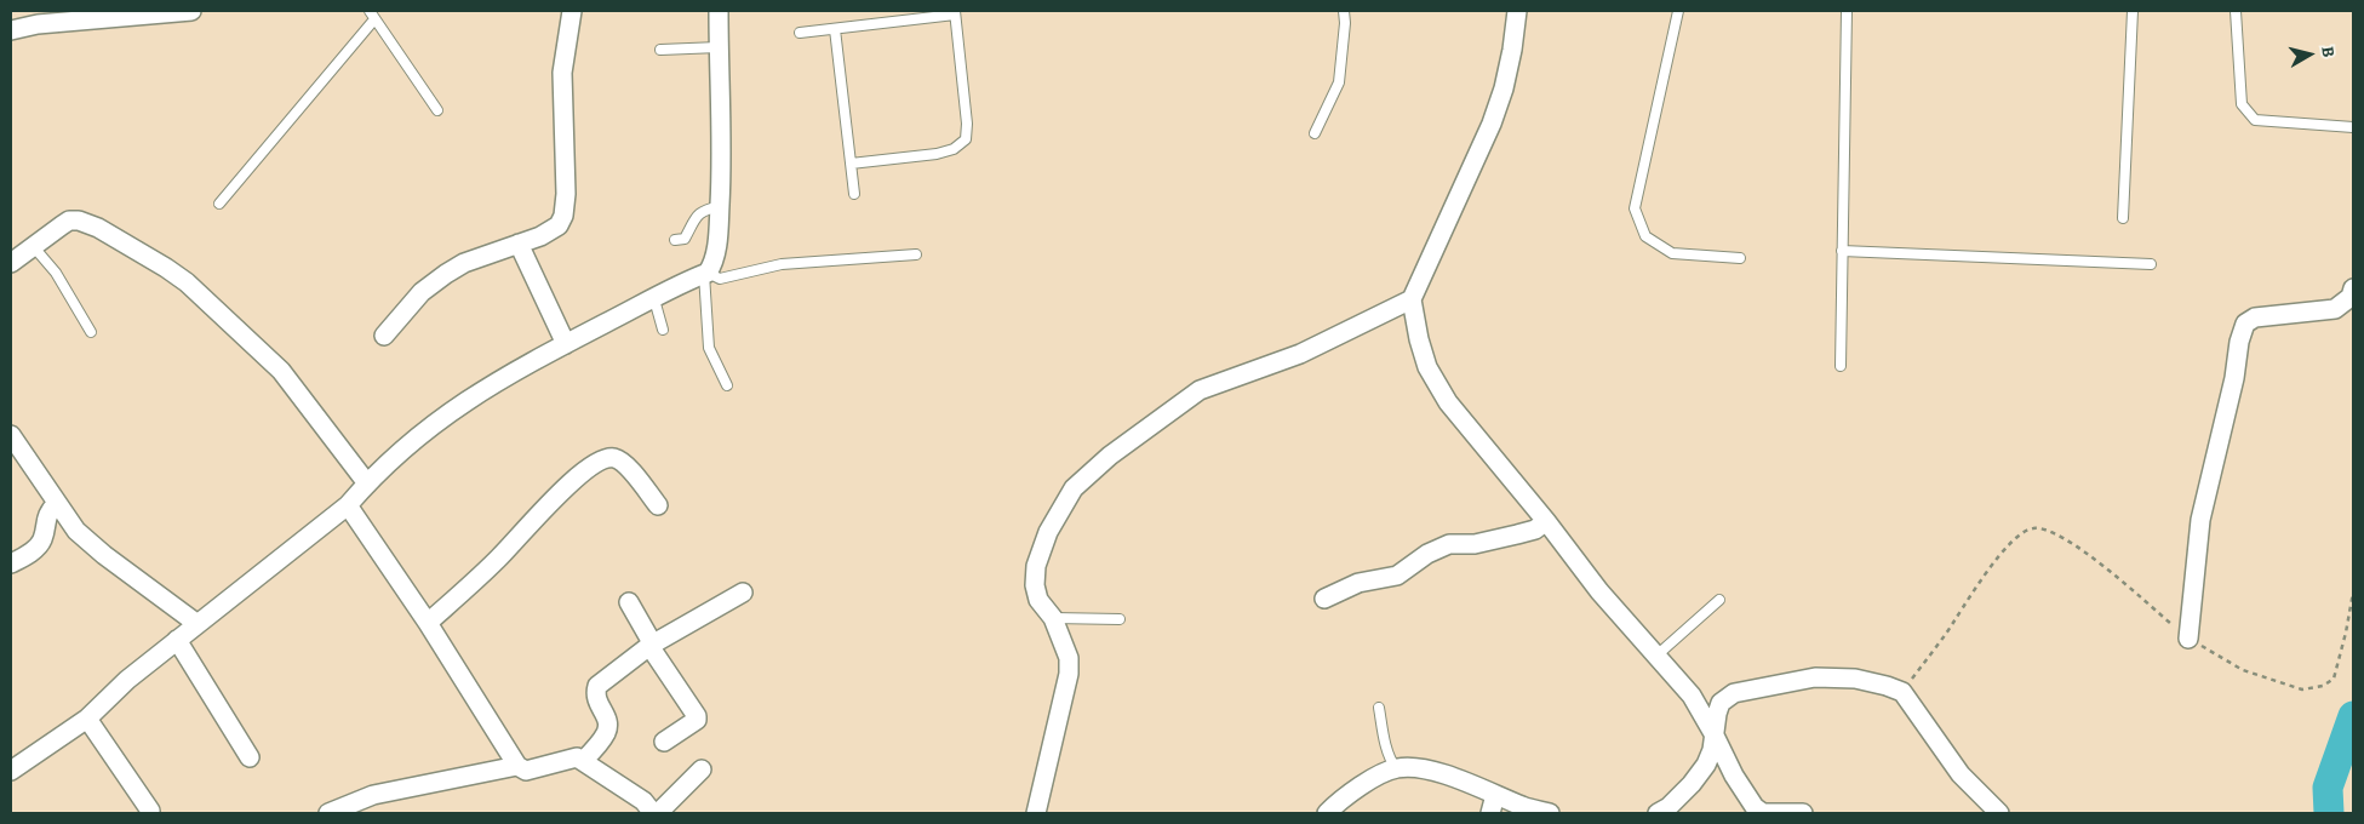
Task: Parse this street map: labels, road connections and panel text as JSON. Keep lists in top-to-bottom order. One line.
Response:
{"north":"right"}
